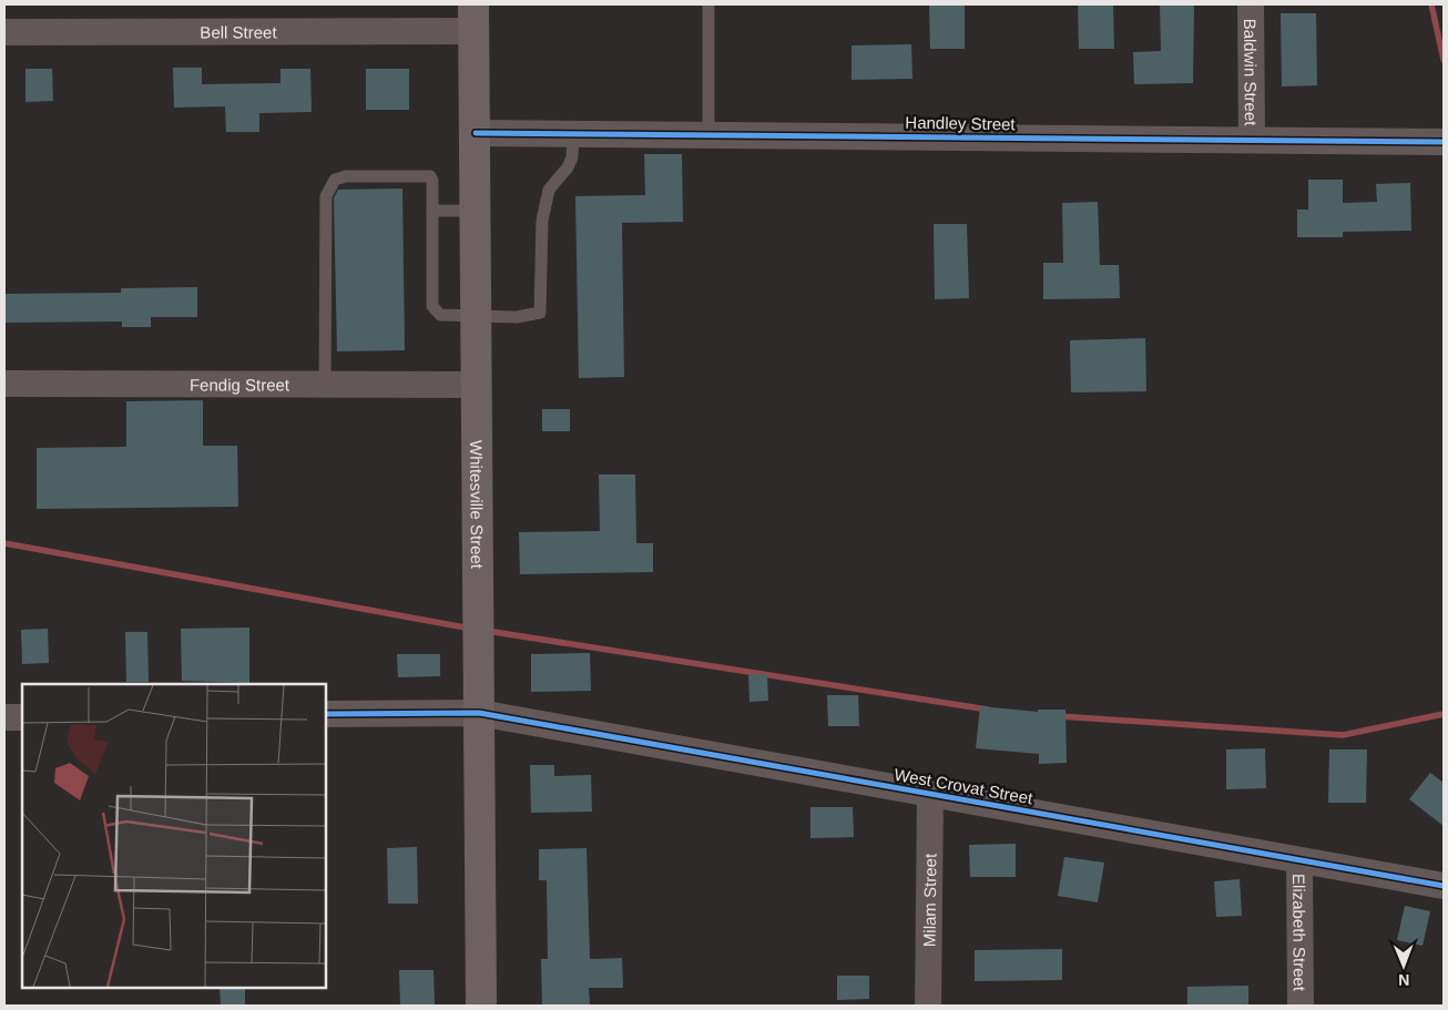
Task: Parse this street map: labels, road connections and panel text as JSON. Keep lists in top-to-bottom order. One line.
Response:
{"streets":{"main road":["Whitesville Street"],"street":["Bell Street","Baldwin Street","Handley Street","Fendig Street","West Crovat Street","Milam Street","Elizabeth Street"]},"crossings":[["Bell Street","Whitesville Street"],["Baldwin Street","Handley Street"],["Handley Street","Whitesville Street"],["Fendig Street","Whitesville Street"],["Whitesville Street","West Crovat Street"],["West Crovat Street","Milam Street"],["West Crovat Street","Elizabeth Street"]],"north":"bottom"}
